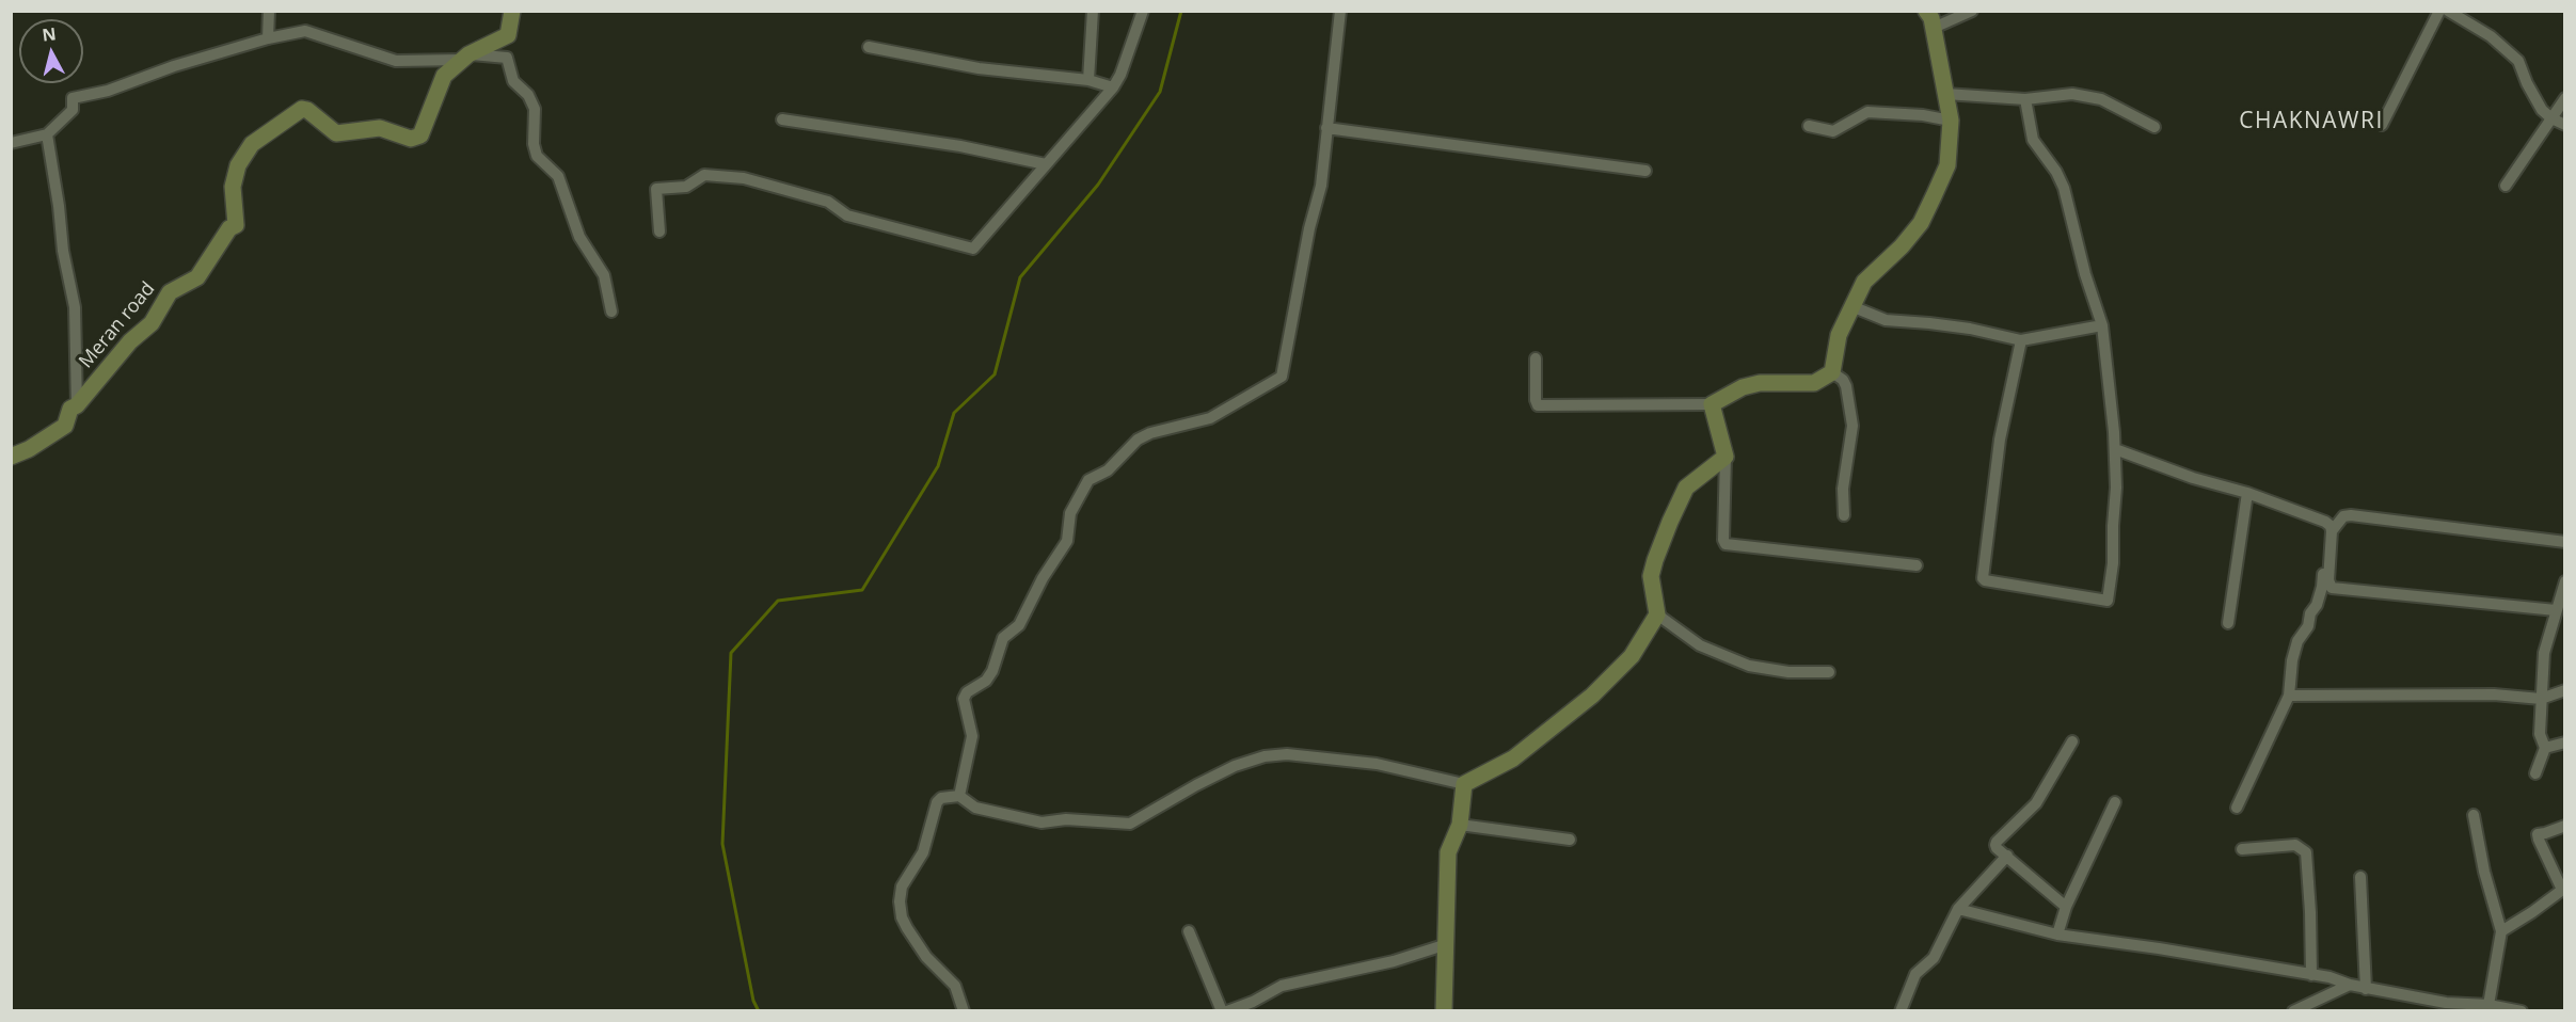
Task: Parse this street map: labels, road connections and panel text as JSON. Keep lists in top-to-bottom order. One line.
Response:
{"streets":{"street":["Meran road"]},"districts":["CHAKNAWRI"],"north":"top"}
